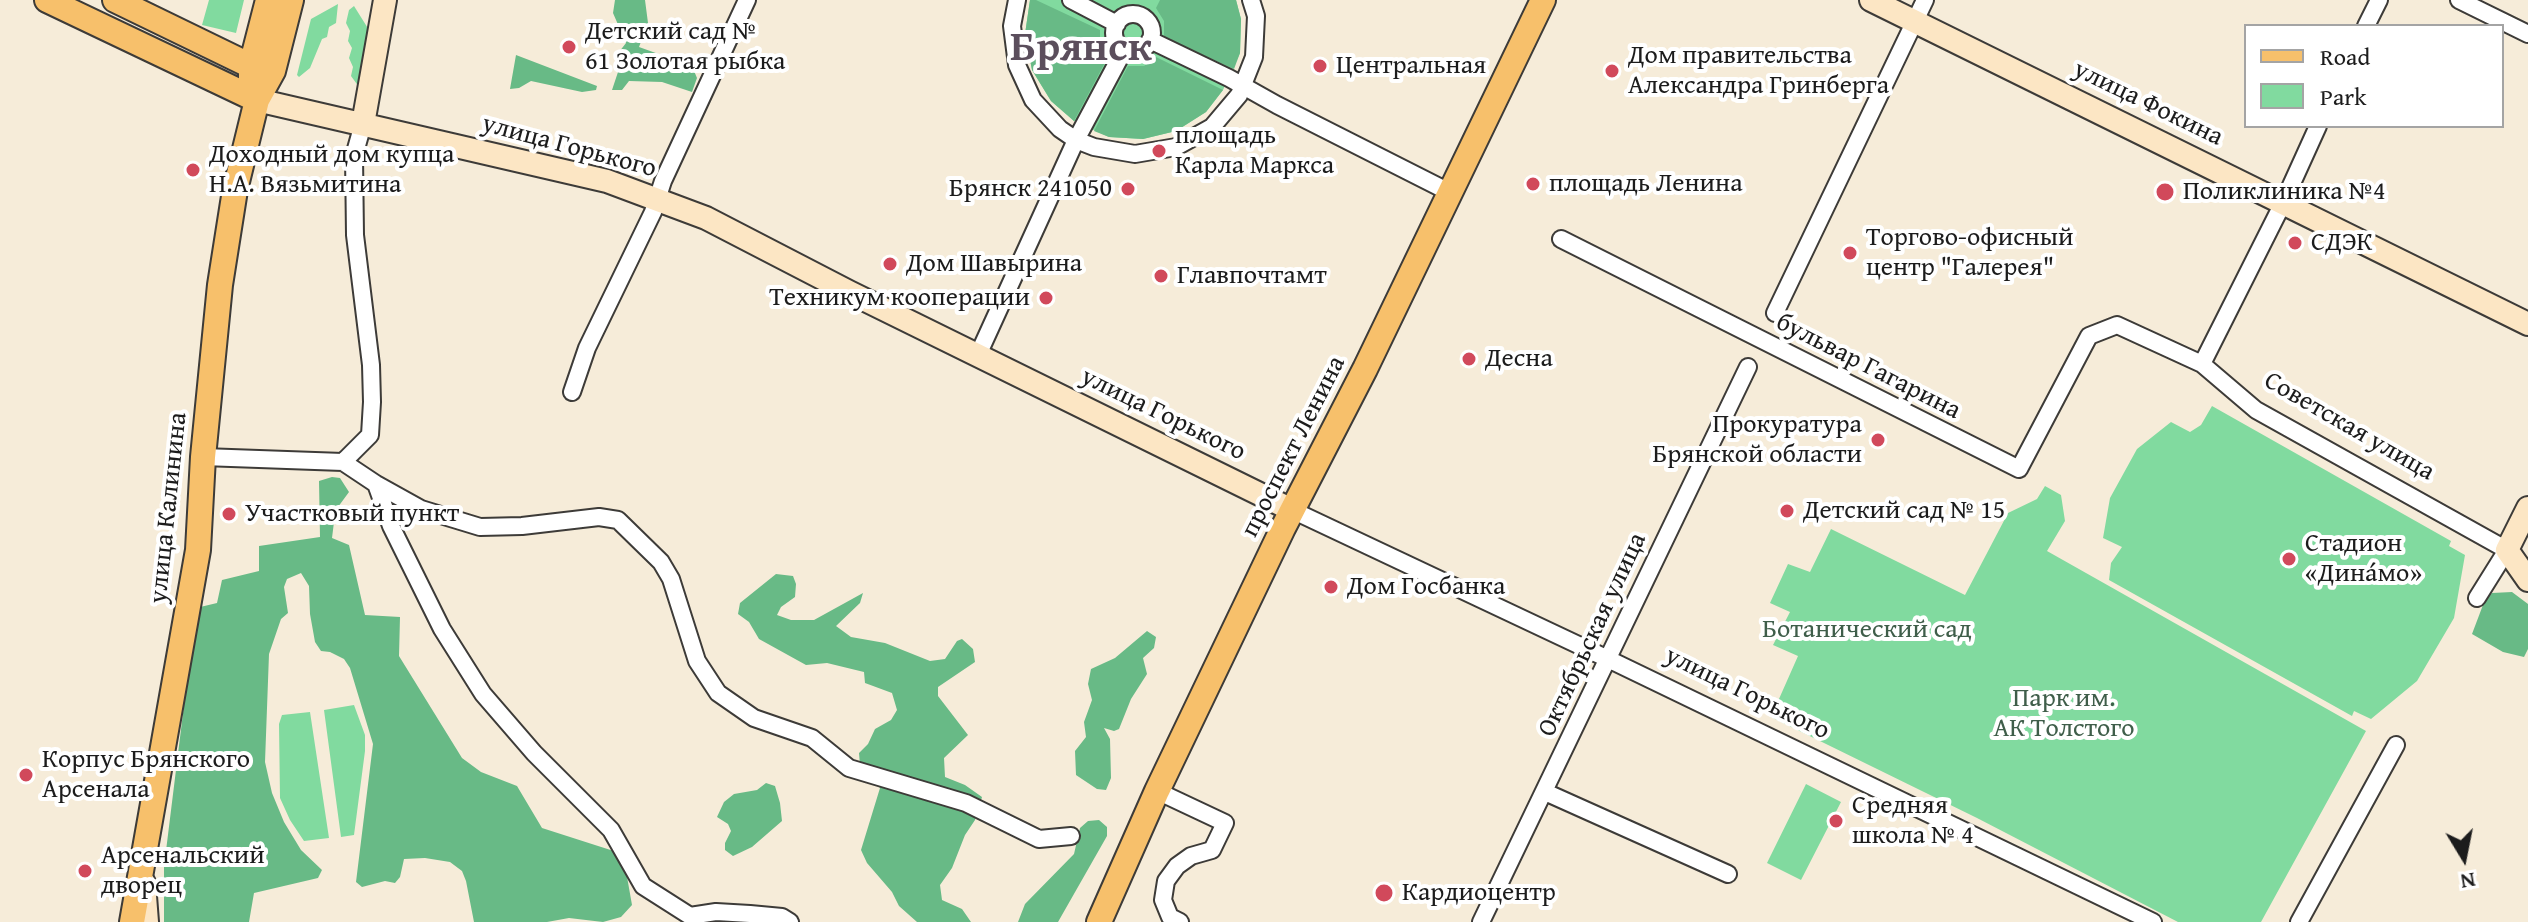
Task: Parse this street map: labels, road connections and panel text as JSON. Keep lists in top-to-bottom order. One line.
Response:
{"streets":{"main road":["улица Горького","проспект Ленина","улица Калинина"],"street":["улица Фокина","бульвар Гагарина","Советская улица","Октябрьская улица"]},"crossings":[["улица Горького","проспект Ленина"],["улица Горького","улица Калинина"],["улица Горького","Октябрьская улица"],["бульвар Гагарина","Советская улица"]],"districts":["Брянск"],"parks":["Ботанический сад","Парк им. АК Толстого"],"places":["Детский сад № 61 Золотая рыбка","Центральная","Дом правительства Александра Гринберга","площадь Карла Маркса","Доходный дом купца Н.А. Вязьмитина","площадь Ленина","Брянск 241050","Поликлиника №4","СДЭК","Торгово-офисный центр \"Галерея\"","Дом Шавырина","Главпочтамт","Техникум кооперации","Десна","Прокуратура Брянской области","Детский сад № 15","Участковый пункт","Стадион «Дина́мо»","Дом Госбанка","Корпус Брянского Арсенала","Средняя школа № 4","Арсенальский дворец","Кардиоцентр"],"legend":["Road","Park"],"north":"bottom"}
